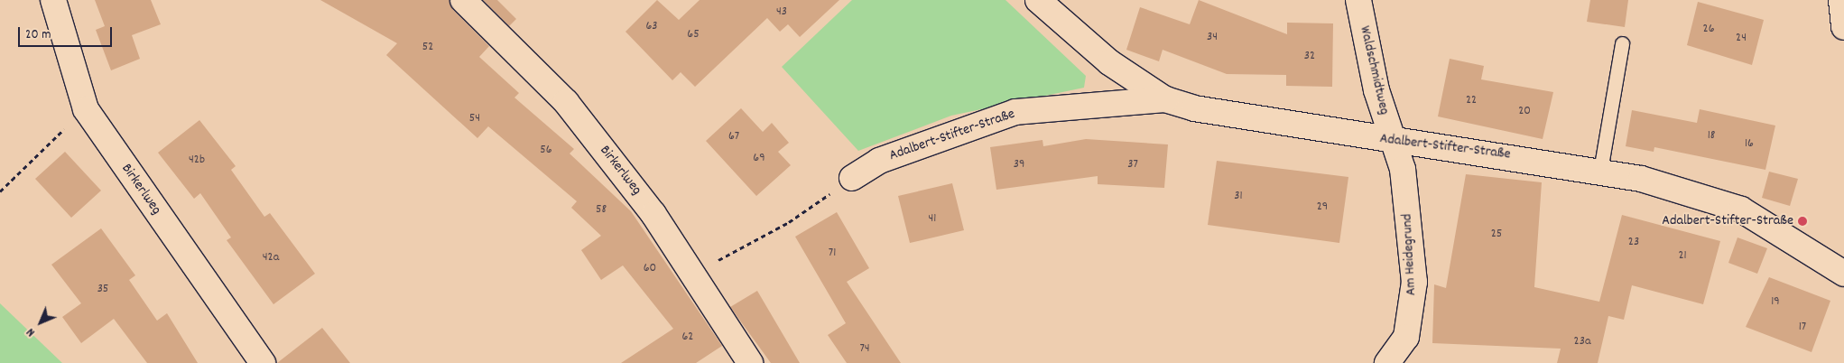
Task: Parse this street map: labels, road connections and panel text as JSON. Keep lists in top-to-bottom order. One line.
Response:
{"streets":{"street":["Waldschmidtweg","Adalbert-Stifter-Straße","Birkerlweg","Am Heidegrund"]},"crossings":[["Waldschmidtweg","Adalbert-Stifter-Straße"],["Waldschmidtweg","Am Heidegrund"],["Adalbert-Stifter-Straße","Am Heidegrund"]],"places":["Adalbert-Stifter-Straße"],"house_numbers":["43","63","26","65","34","24","52","32","22","20","54","18","67","16","56","69","42b","39","37","31","29","58","41","25","23","71","21","42a","60","35","19","17","62","23a","74"],"scale_bar":"20 m","north":"bottom left"}
